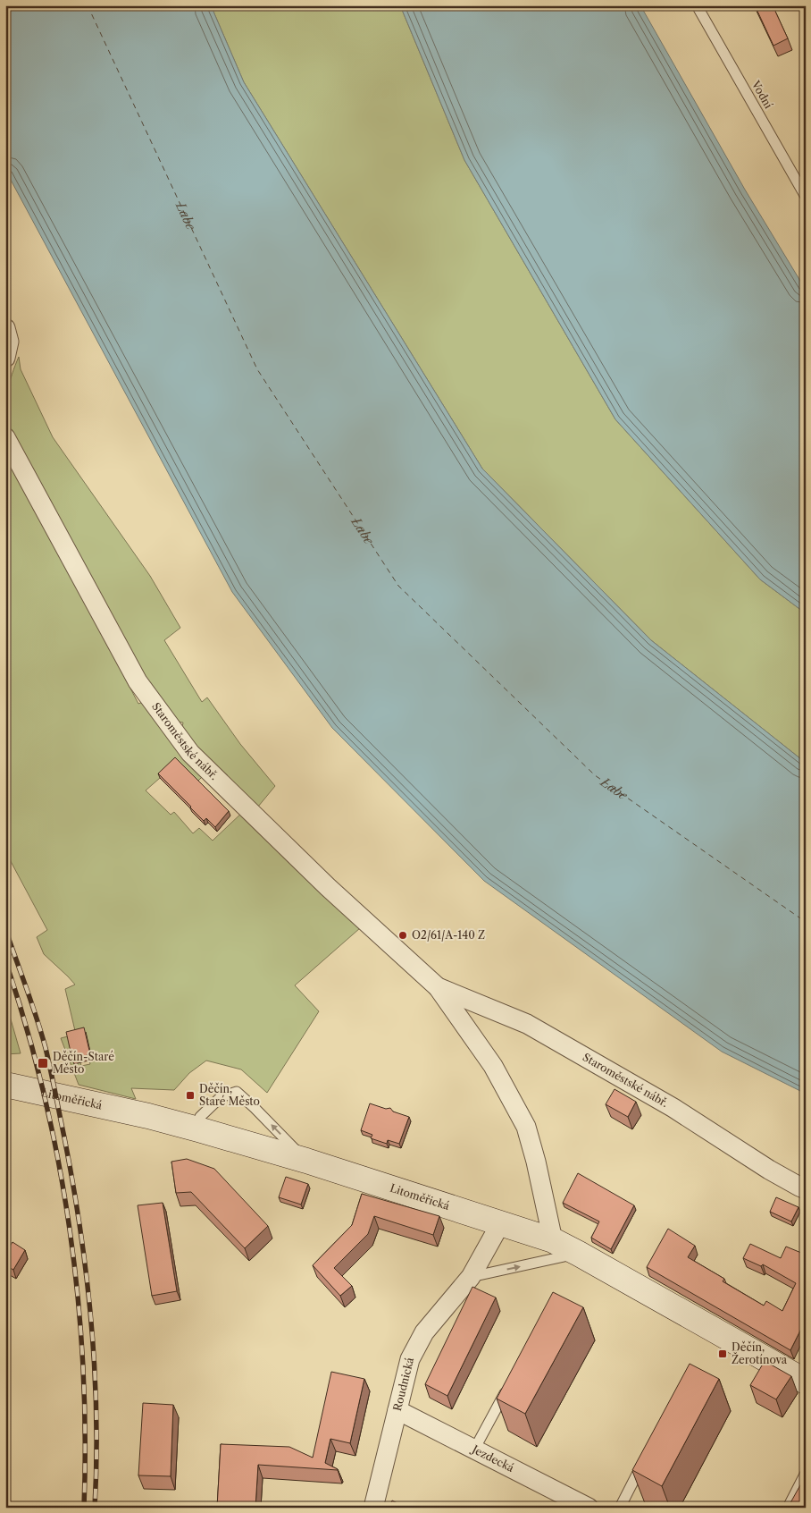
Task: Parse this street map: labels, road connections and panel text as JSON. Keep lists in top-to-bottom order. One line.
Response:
{"streets":{"main road":["Litoměřická"],"street":["Staroměstské nábř.","Roudnická","Jezdecká"],"lane":["Vodní"]},"crossings":[["Staroměstské nábř.","Litoměřická"],["Litoměřická","Roudnická"],["Roudnická","Jezdecká"]],"water":["Labe"],"places":{"other":["O2/61/A-140 Z"],"transit":["Děčín-Staré Město","Děčín, Staré Město","Děčín, Žerotínova"]}}
